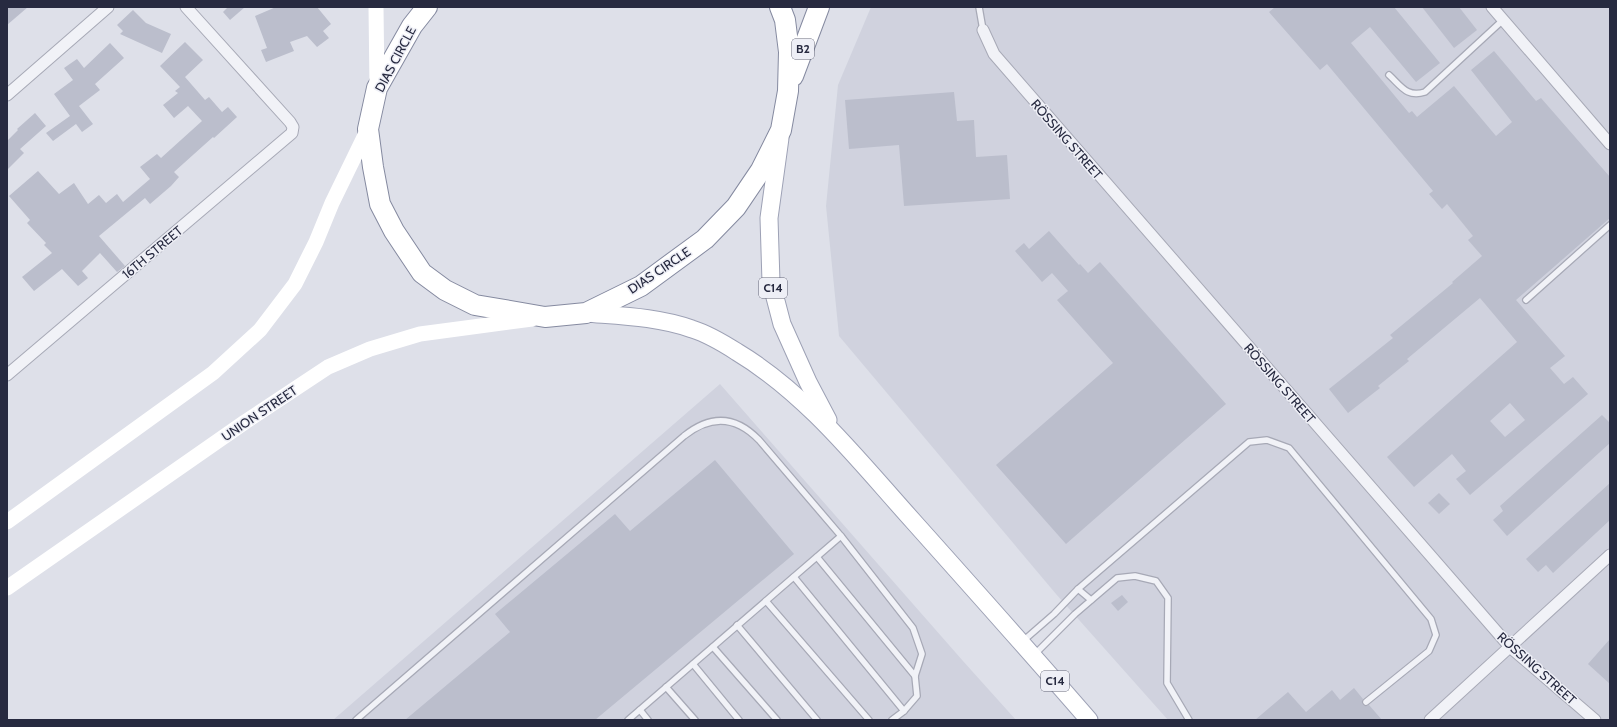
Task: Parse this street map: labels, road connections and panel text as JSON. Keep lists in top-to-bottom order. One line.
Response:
{"streets":{"highway":["B2","DIAS CIRCLE"],"main road":["C14","UNION STREET"],"street":["RÖSSING STREET","16TH STREET"]},"crossings":[["B2","DIAS CIRCLE"],["DIAS CIRCLE","C14"],["DIAS CIRCLE","UNION STREET"]]}
